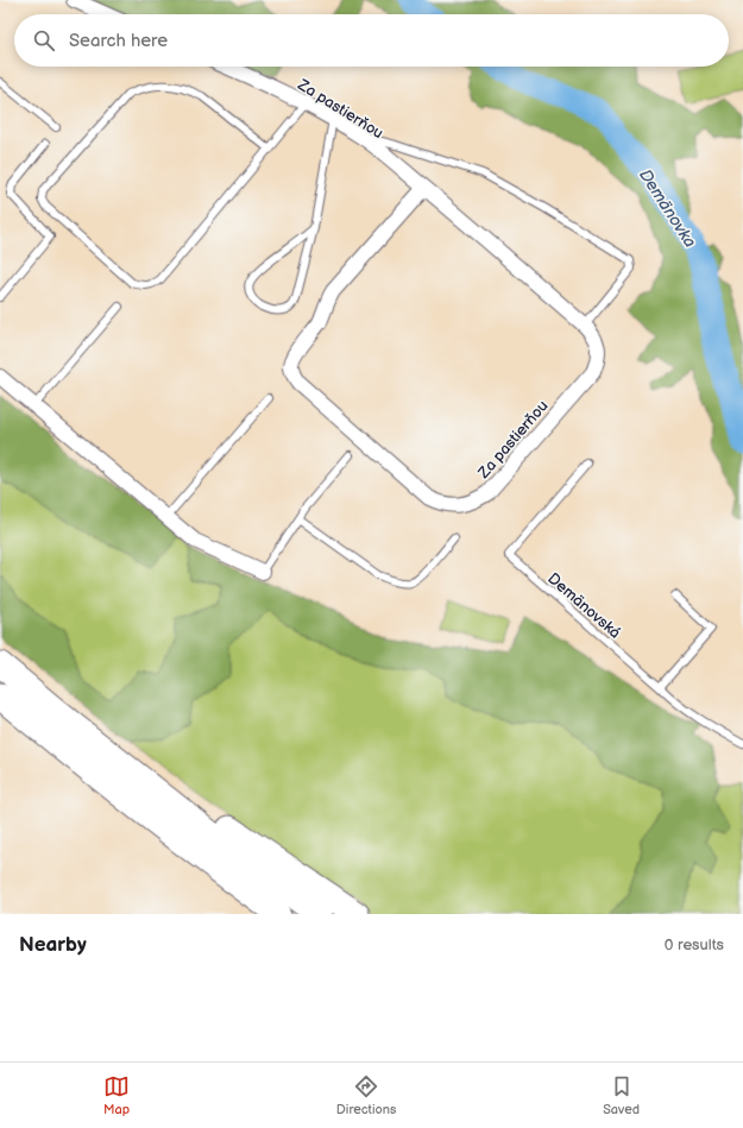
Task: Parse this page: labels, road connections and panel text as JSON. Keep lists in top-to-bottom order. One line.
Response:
{"streets":{"street":["Za pastierňou"],"lane":["Demänovská"]},"water":["Demänovka"],"page":{"search":"Search here","heading":["Nearby","0 results"],"nav":["Map","Directions","Saved"]}}
